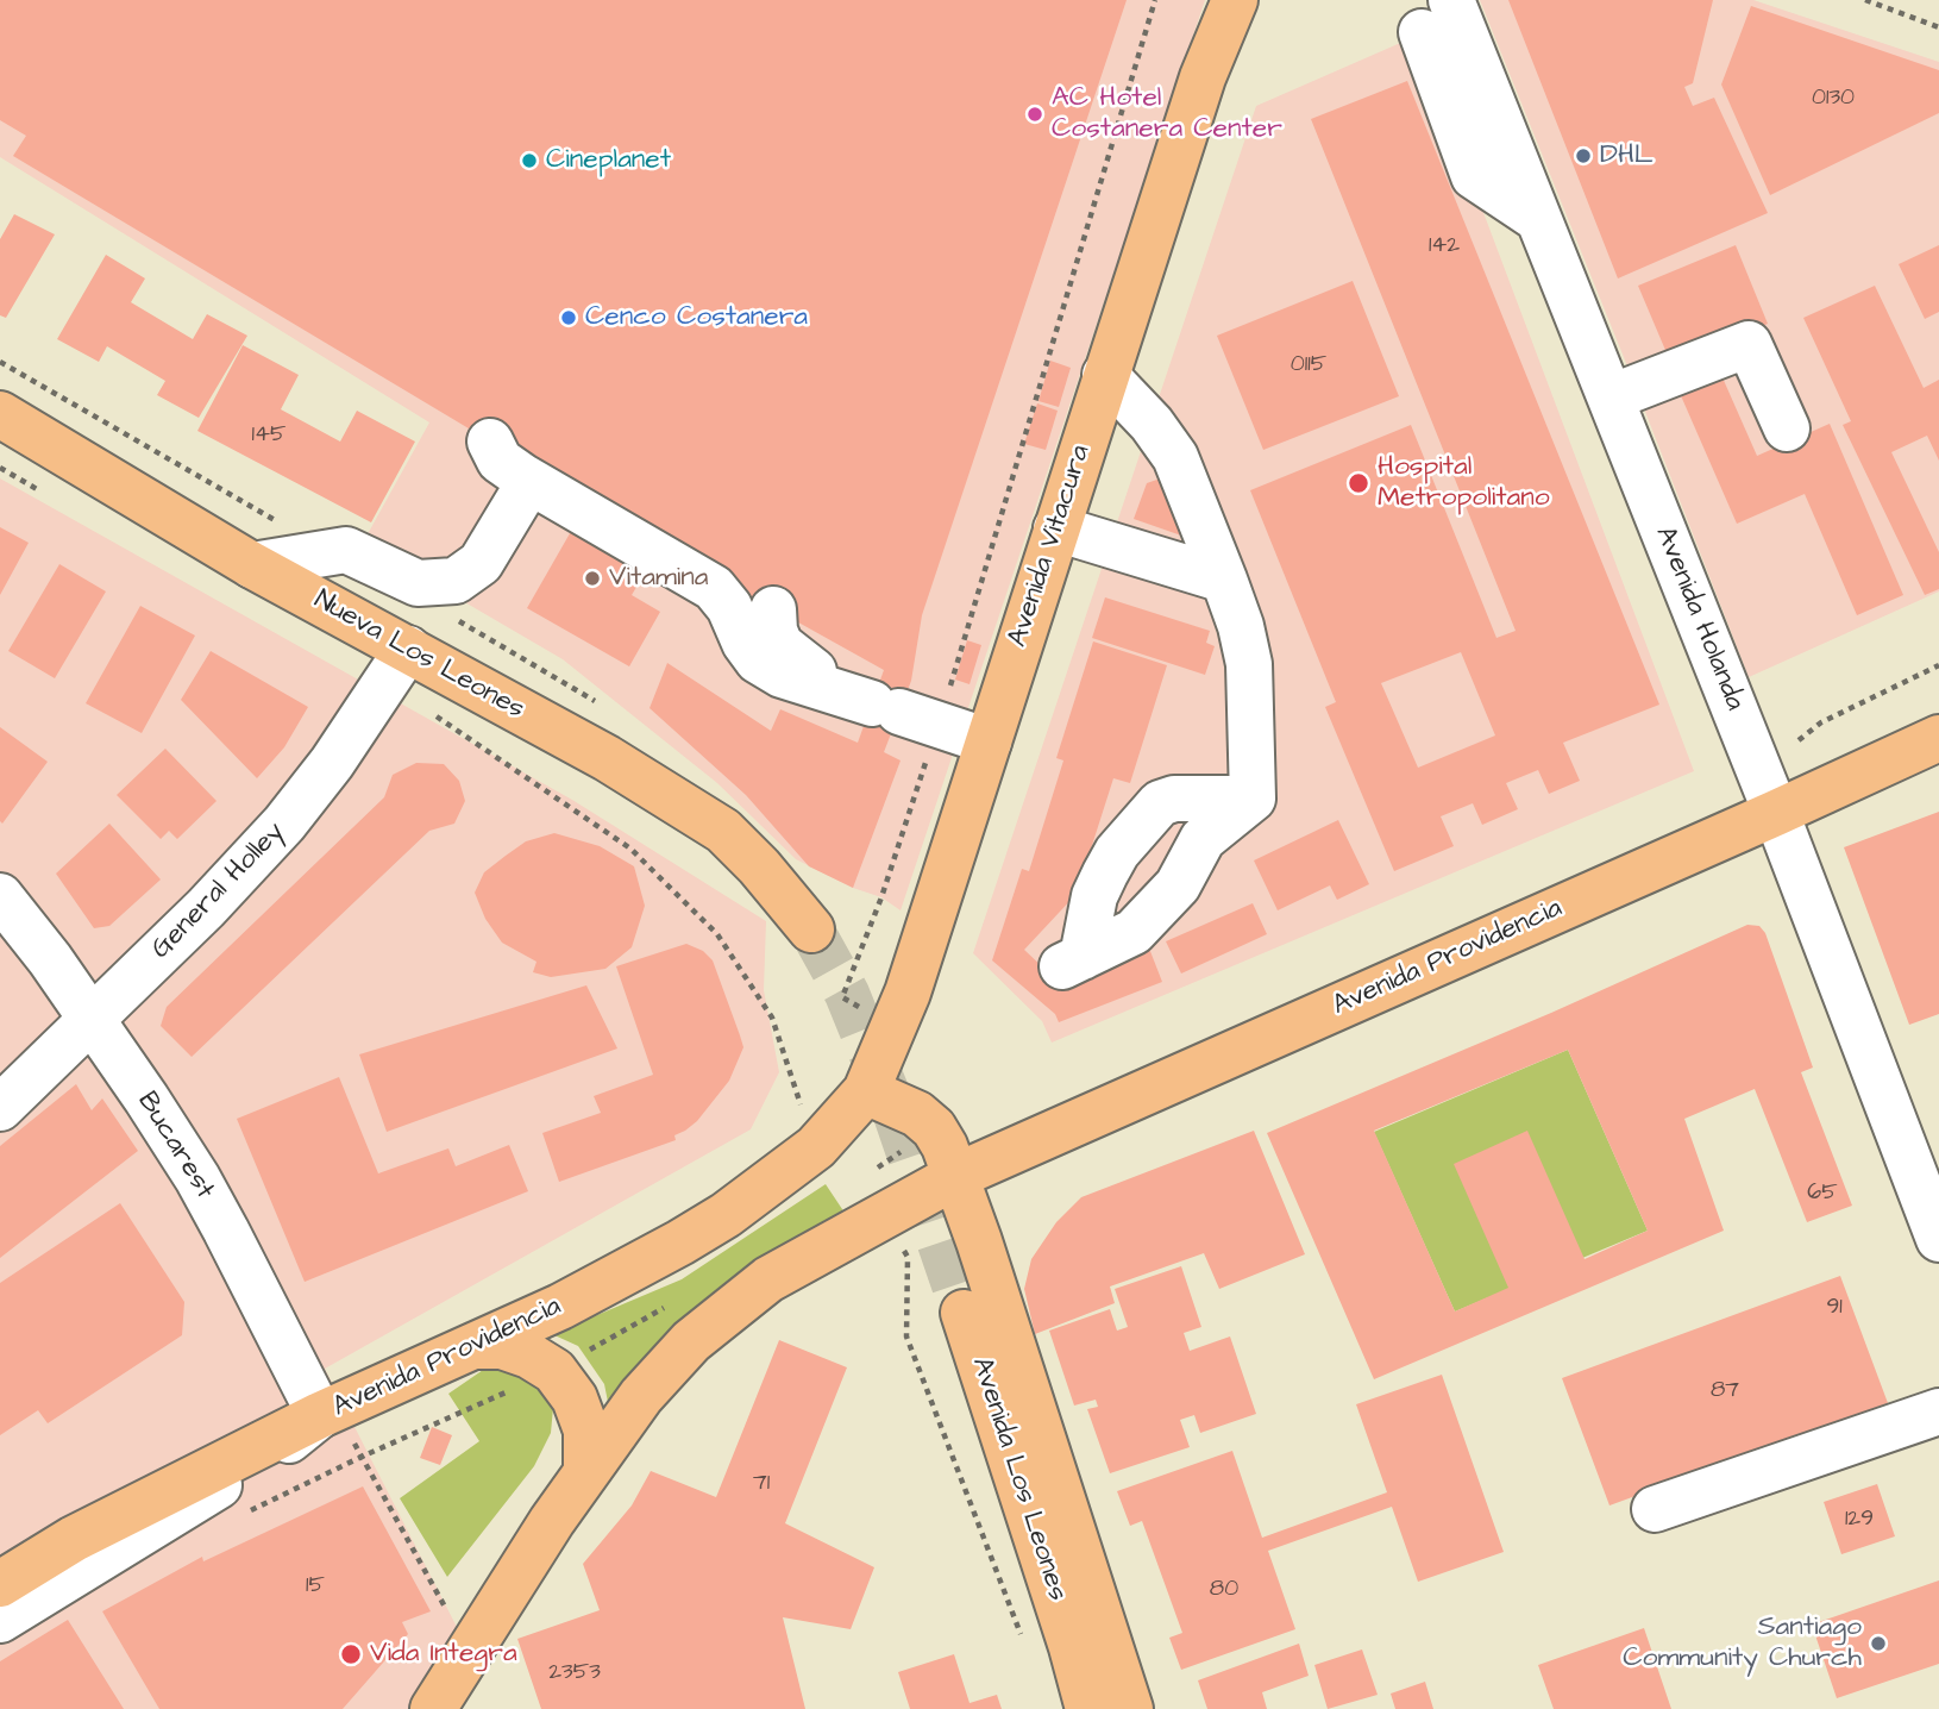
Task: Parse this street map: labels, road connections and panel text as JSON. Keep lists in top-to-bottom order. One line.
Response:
{"streets":{"main road":["Avenida Vitacura","Nueva Los Leones","Avenida Providencia","Avenida Los Leones"],"street":["Avenida Holanda","General Holley","Bucarest"]},"crossings":[["Avenida Vitacura","Avenida Providencia"],["Avenida Holanda","Avenida Providencia"],["Nueva Los Leones","General Holley"],["General Holley","Bucarest"],["Avenida Providencia","Bucarest"]],"places":["AC Hotel Costanera Center","DHL","Cineplanet","Cenco Costanera","Hospital Metropolitano","Vitamina","Santiago Community Church","Vida Integra"],"house_numbers":["0130","142","0115","145","65","91","87","71","129","15","80","2353"]}
